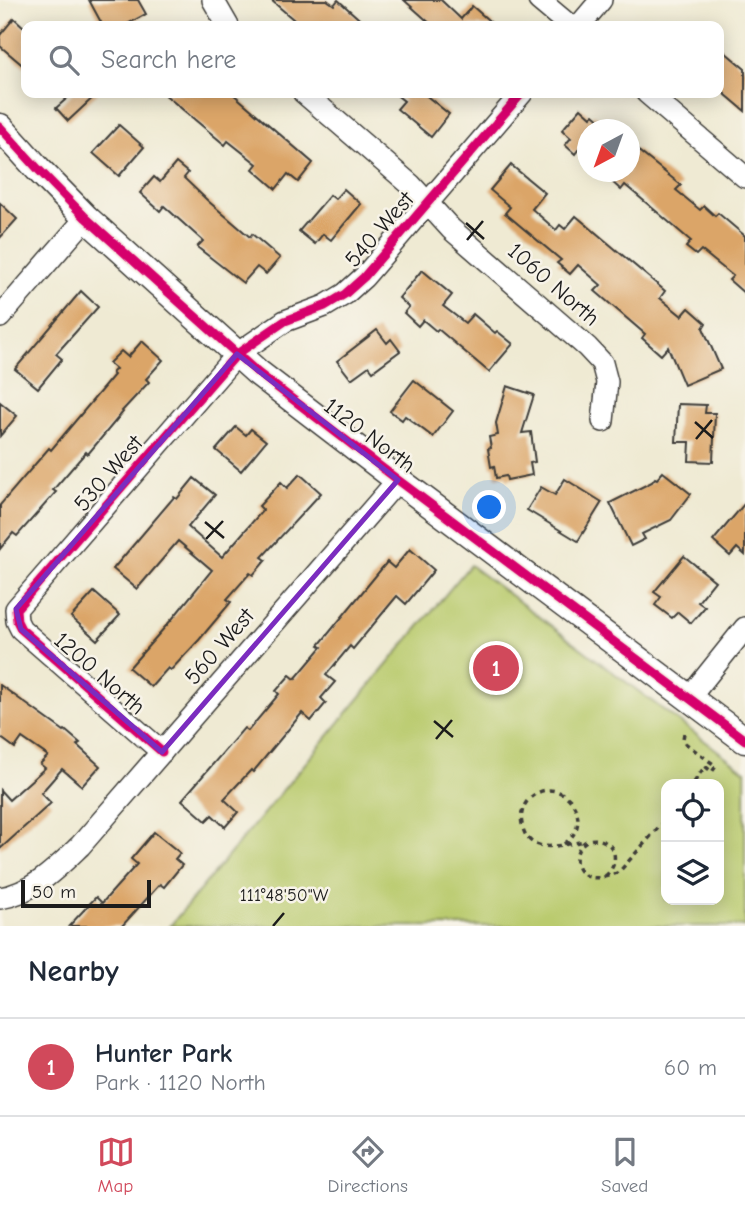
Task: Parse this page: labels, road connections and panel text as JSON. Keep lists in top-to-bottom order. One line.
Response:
{"streets":{"street":["540 West","1060 North","1120 North","530 West","560 West","1200 North"]},"crossings":[["540 West","1060 North"],["540 West","1120 North"],["540 West","530 West"],["1120 North","530 West"],["1120 North","560 West"],["530 West","1200 North"],["560 West","1200 North"]],"scale_bar":"50 m","north":"bottom left","page":{"search":"Search here","pins":"1","scale":"50 m","heading":"Nearby","list":[{"mark":"1","name":"Hunter Park","note":"Park · 1120 North","value":"60 m"}],"nav":["Map","Directions","Saved"]},"coordinates":["111°48'50\"W"]}
